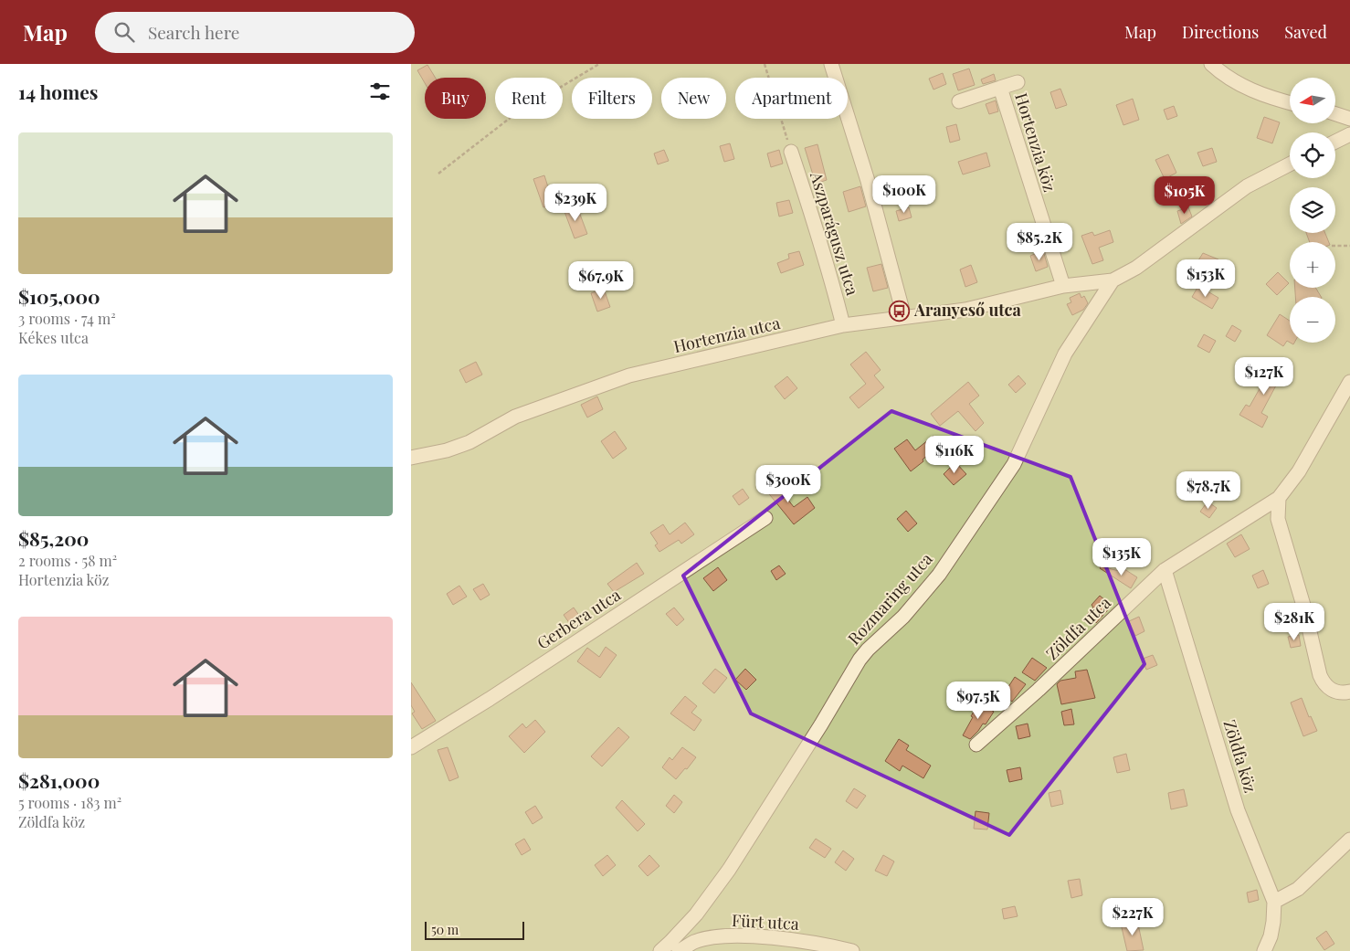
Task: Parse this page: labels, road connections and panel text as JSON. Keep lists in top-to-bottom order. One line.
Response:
{"streets":{"street":["Hortenzia köz","Aszparágusz utca","Hortenzia utca","Rozmaring utca","Gerbera utca","Zöldfa utca","Zöldfa köz","Fürt utca"]},"crossings":[["Hortenzia köz","Hortenzia utca"],["Aszparágusz utca","Hortenzia utca"],["Hortenzia utca","Rozmaring utca"],["Zöldfa utca","Zöldfa köz"]],"places":{"bus stop":["Aranyeső utca"]},"scale_bar":"50 m","north":"left","page":{"header":"Map","search":"Search here","nav":["Map","Directions","Saved"],"heading":"14 homes","map_buttons":["+","−"],"chip":["Buy","Rent","Filters","New","Apartment"],"list":[{"name":"$105,000","note":"3 rooms · 74 m² · Kékes utca"},{"name":"$85,200","note":"2 rooms · 58 m² · Hortenzia köz"},{"name":"$281,000","note":"5 rooms · 183 m² · Zöldfa köz"}],"price":["$100K","$105K","$239K","$85.2K","$153K","$67.9K","$127K","$116K","$300K","$78.7K","$135K","$281K","$97.5K","$227K"],"scale":"50 m"}}
